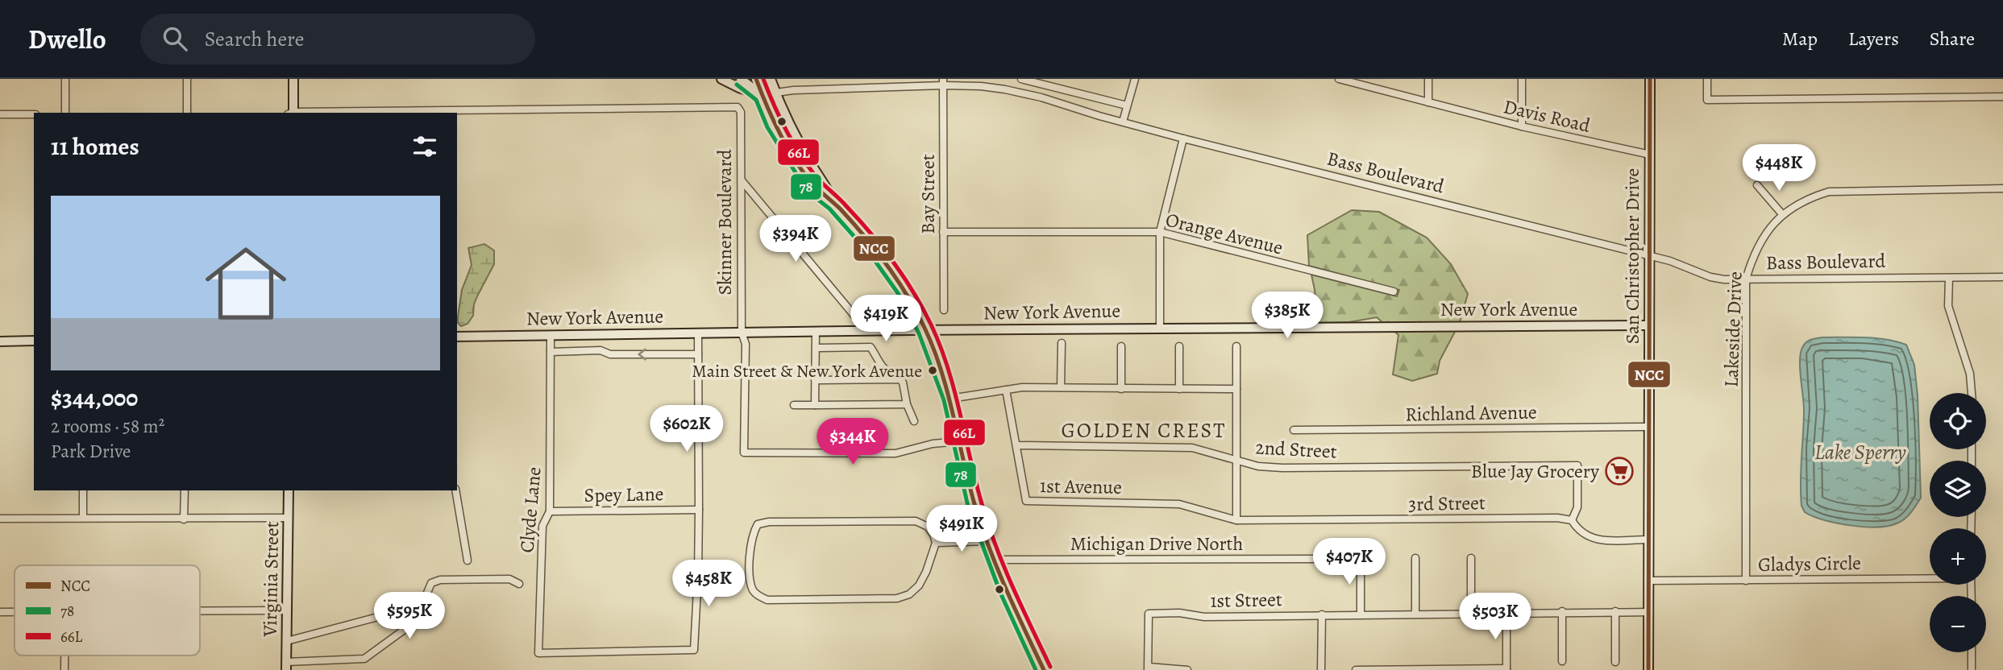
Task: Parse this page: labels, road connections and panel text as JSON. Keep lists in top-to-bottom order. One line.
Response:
{"streets":{"street":["Davis Road","Bass Boulevard","Bay Street","Skinner Boulevard","Orange Avenue","San Christopher Drive","New York Avenue","Lakeside Drive","Richland Avenue","2nd Street","1st Avenue","Spey Lane","3rd Street","Clyde Lane","Michigan Drive North","Gladys Circle","Virginia Street","1st Street"]},"crossings":[["Davis Road","San Christopher Drive"],["Bass Boulevard","Bay Street"],["Bass Boulevard","San Christopher Drive"],["Bass Boulevard","Lakeside Drive"],["Bay Street","Orange Avenue"],["Skinner Boulevard","New York Avenue"],["San Christopher Drive","New York Avenue"],["San Christopher Drive","Richland Avenue"],["San Christopher Drive","Gladys Circle"],["San Christopher Drive","1st Street"],["New York Avenue","Clyde Lane"],["Lakeside Drive","Gladys Circle"],["2nd Street","1st Avenue"],["2nd Street","3rd Street"],["1st Avenue","3rd Street"],["Spey Lane","Clyde Lane"]],"districts":["GOLDEN CREST"],"water":["Lake Sperry"],"places":{"other":["Main Street & New York Avenue"],"supermarket":["Blue Jay Grocery"]},"lines":["transit line NCC","transit line 66L","transit line 78"],"legend":["NCC","78","66L"],"page":{"header":"Dwello","search":"Search here","nav":["Map","Layers","Share"],"heading":"11 homes","price":["$448K","$394K","$385K","$419K","$602K","$344K","$491K","$407K","$458K","$595K","$503K"],"list":[{"name":"$344,000","note":"2 rooms · 58 m² · Park Drive"}],"map_buttons":["+","−"]}}
